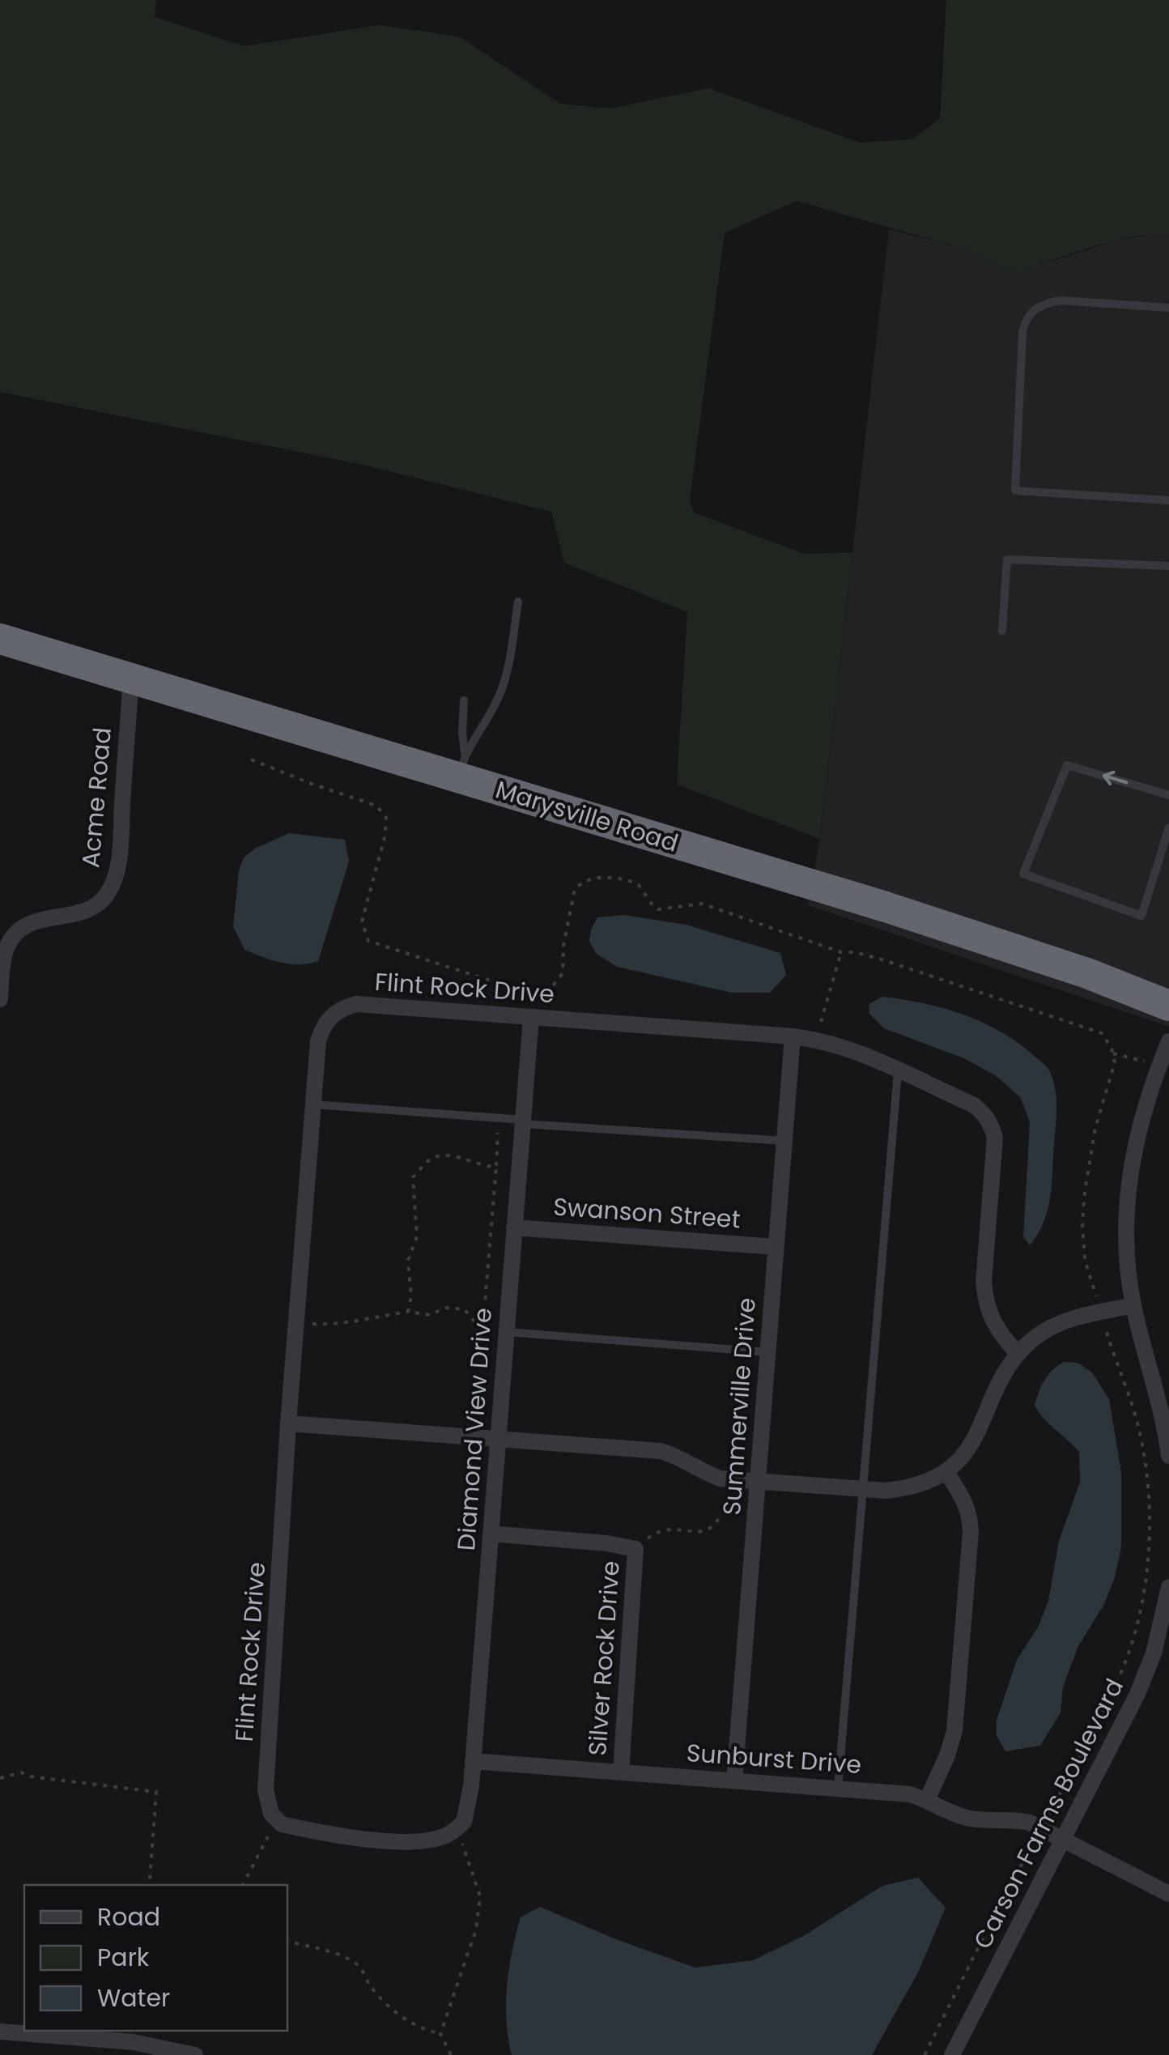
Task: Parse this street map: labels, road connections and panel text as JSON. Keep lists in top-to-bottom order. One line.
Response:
{"streets":{"highway":["Marysville Road"],"street":["Acme Road","Flint Rock Drive","Swanson Street","Summerville Drive","Diamond View Drive","Silver Rock Drive","Sunburst Drive","Carson Farms Boulevard"]},"crossings":[["Acme Road","Marysville Road"],["Flint Rock Drive","Summerville Drive"],["Flint Rock Drive","Diamond View Drive"],["Swanson Street","Summerville Drive"],["Swanson Street","Diamond View Drive"],["Summerville Drive","Sunburst Drive"],["Diamond View Drive","Silver Rock Drive"],["Diamond View Drive","Sunburst Drive"],["Silver Rock Drive","Sunburst Drive"],["Sunburst Drive","Carson Farms Boulevard"]],"legend":["Road","Park","Water"]}
